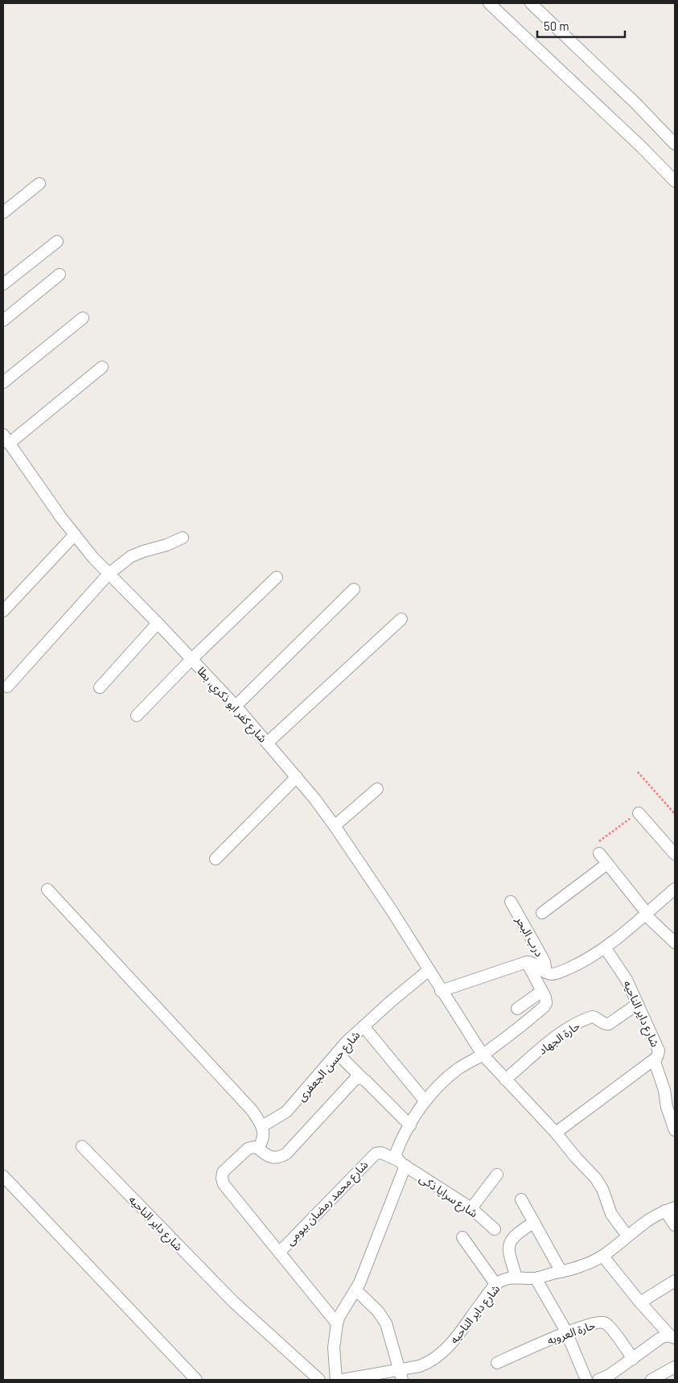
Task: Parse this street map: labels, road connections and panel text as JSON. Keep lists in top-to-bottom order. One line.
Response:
{"streets":{"street":["شارع كفر ابو ذكري, بطا","درب البحر","شارع داير الناحيه","حارة الجهاد","شارع حسن الجعفرى","شارع سرايا ذكى","شارع محمد رمضان بيومى","حارة العروبه"]},"crossings":[["شارع كفر ابو ذكري, بطا","شارع حسن الجعفرى"],["شارع داير الناحيه","حارة الجهاد"],["شارع سرايا ذكى","شارع محمد رمضان بيومى"]],"scale_bar":"50 m"}
